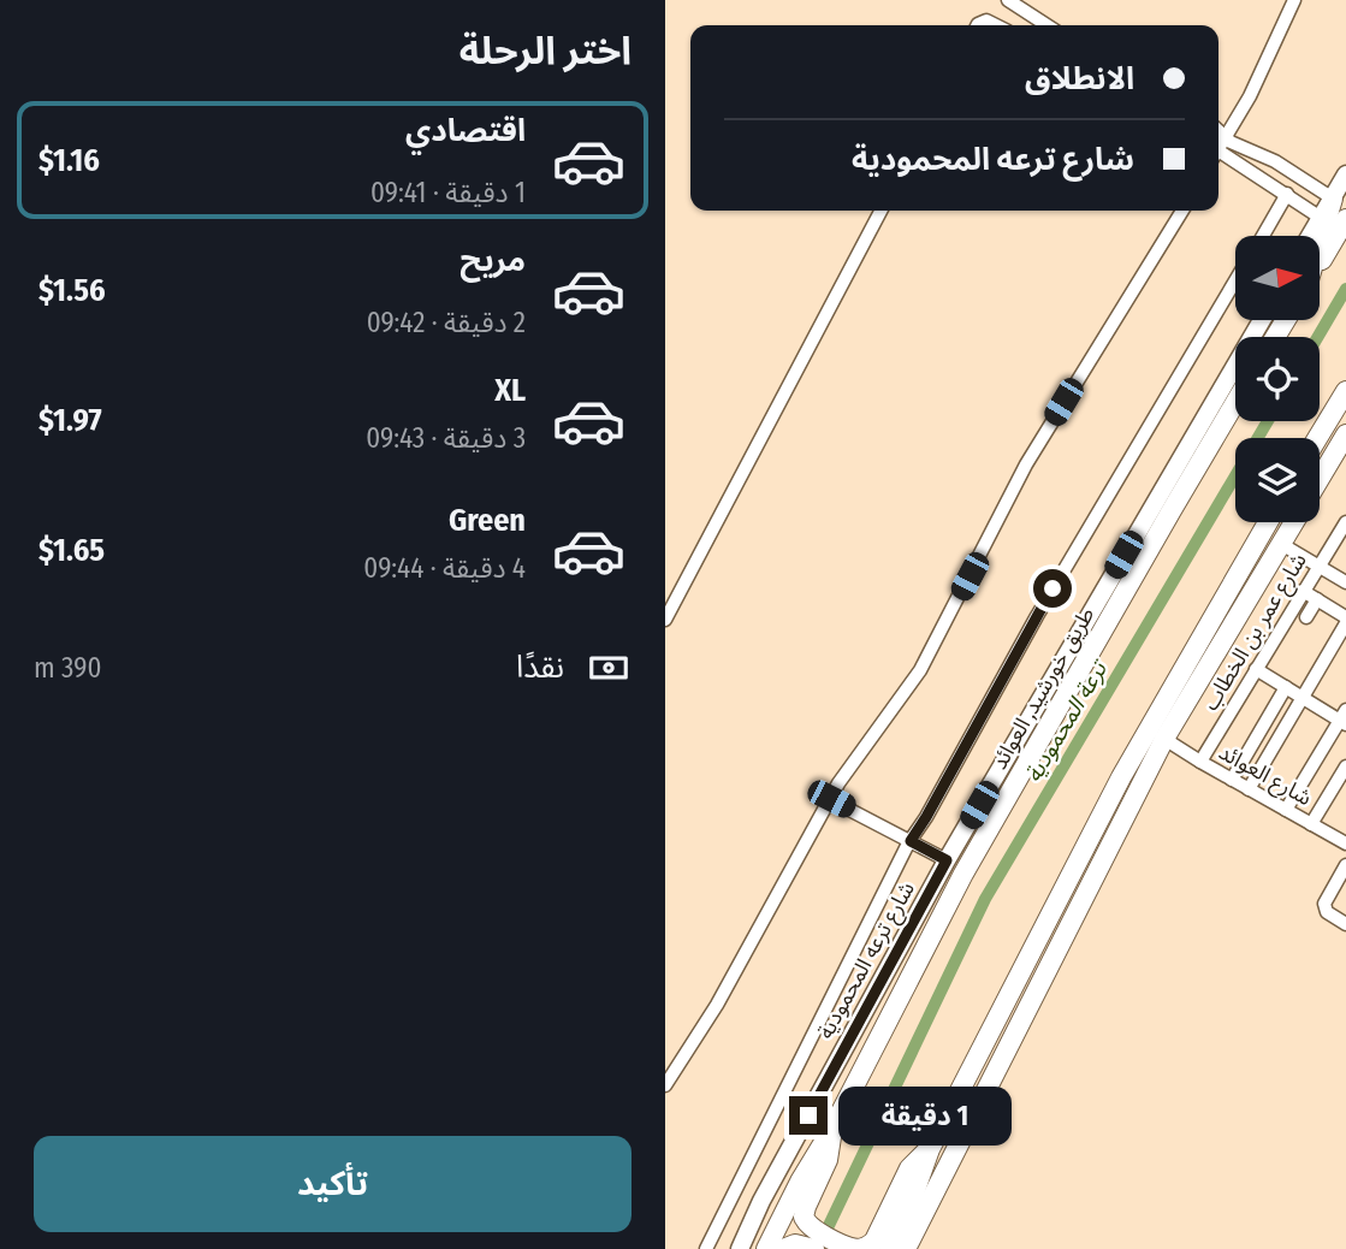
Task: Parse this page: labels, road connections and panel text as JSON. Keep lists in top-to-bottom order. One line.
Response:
{"streets":{"main road":["طريق خورشيد, العوائد"],"street":["شارع عمر بن الخطاب","شارع العوائد","شارع ترعه المحمودية"]},"crossings":[["شارع عمر بن الخطاب","شارع العوائد"]],"water":["ترعة المحمودية"],"north":"right","page":{"heading":"اختر الرحلة","banner":["الانطلاق","شارع ترعه المحمودية"],"list":[{"name":"اقتصادي","note":"1 دقيقة · 09:41","value":"$1.16"},{"name":"مريح","note":"2 دقيقة · 09:42","value":"$1.56"},{"name":"XL","note":"3 دقيقة · 09:43","value":"$1.97"},{"name":"Green","note":"4 دقيقة · 09:44","value":"$1.65"}],"pay":["نقدًا","390 m"],"bubble":"1 دقيقة","buttons":"تأكيد"}}
